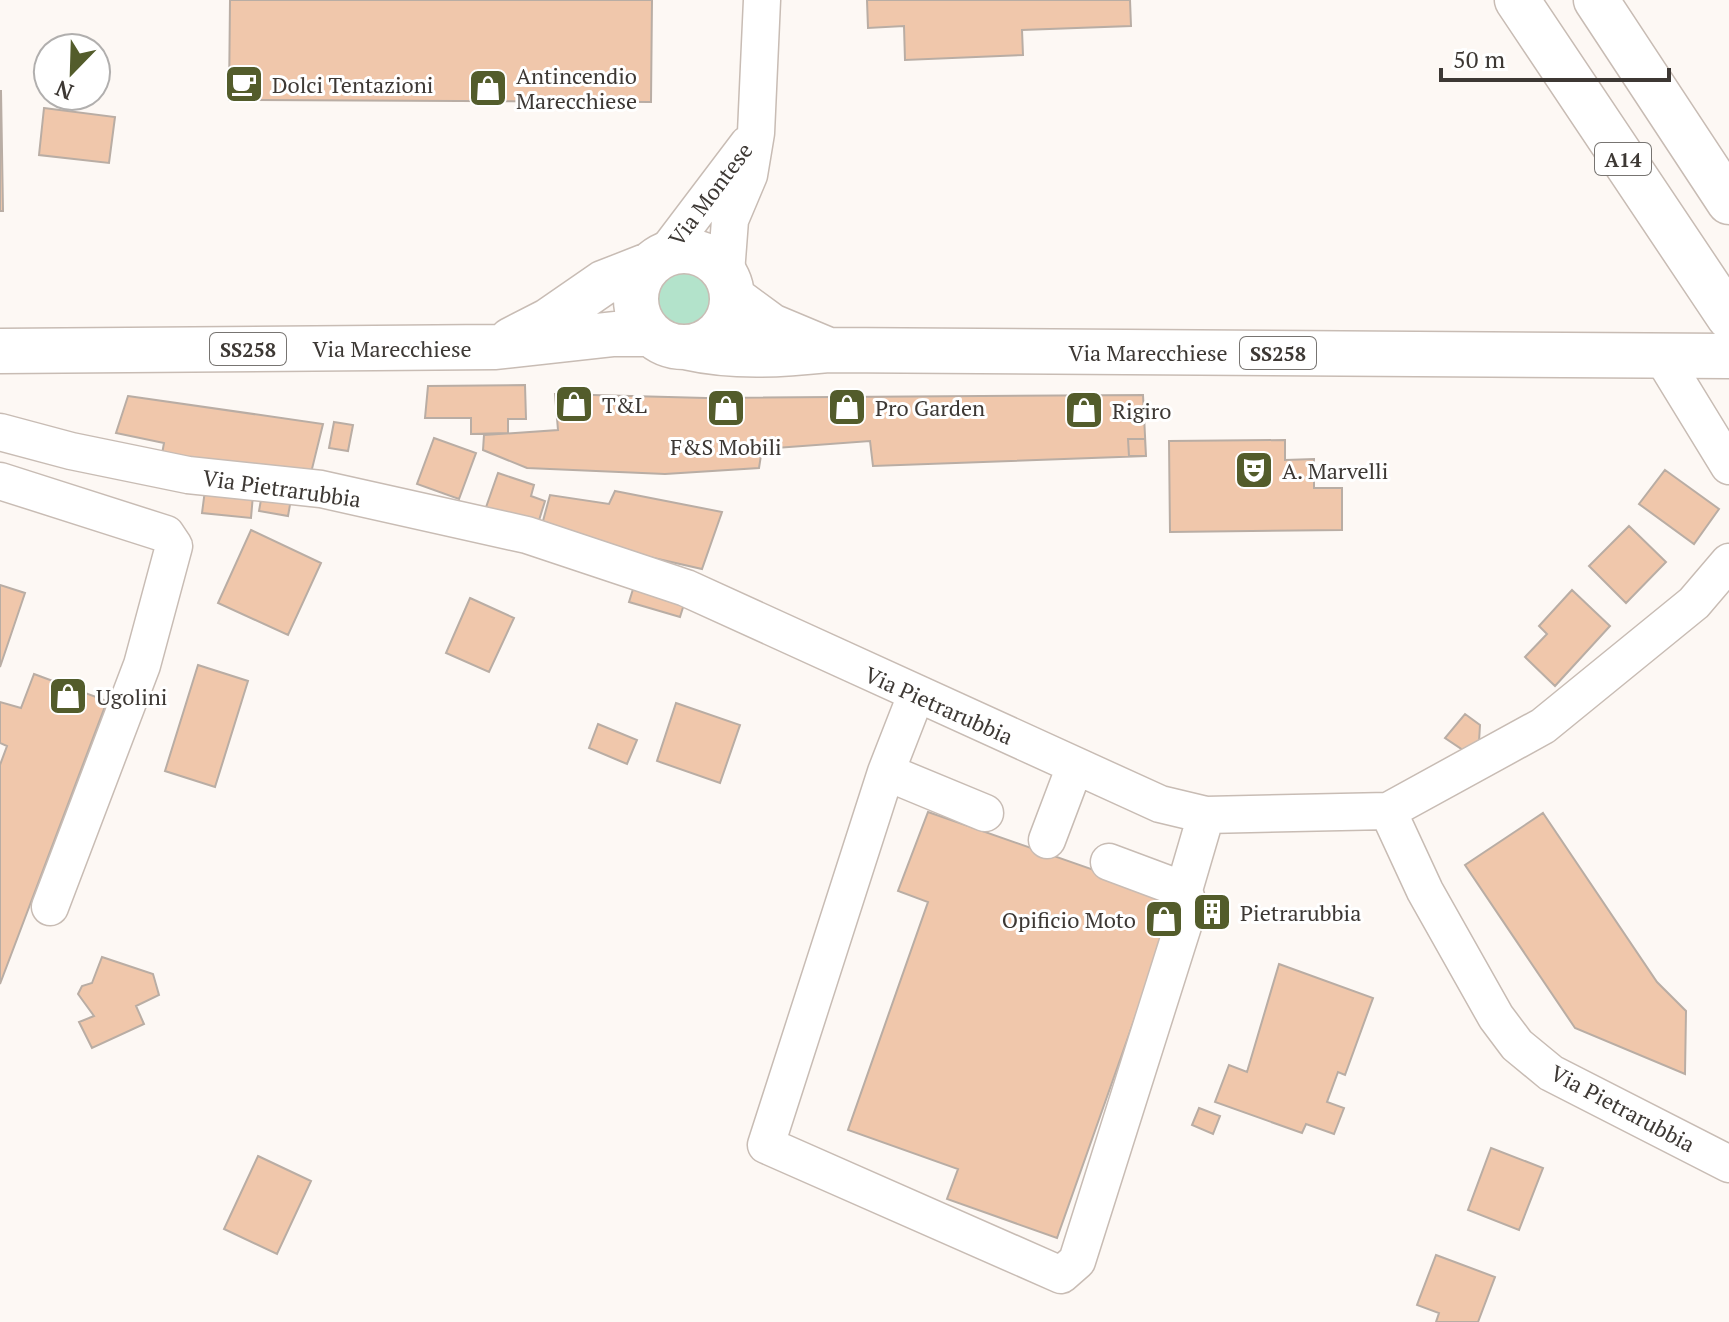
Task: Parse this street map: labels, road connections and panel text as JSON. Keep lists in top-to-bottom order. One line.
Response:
{"streets":{"main road":["A14","Via Marecchiese","SS258"],"street":["Via Montese","Via Pietrarubbia"]},"crossings":[["Via Montese","Via Marecchiese"]],"places":{"cafe":["Dolci Tentazioni"],"shop":["Antincendio Marecchiese","T&L","Pro Garden","F&S Mobili","Rigiro","Ugolini","Opificio Moto"],"theatre":["A. Marvelli"],"building":["Pietrarubbia"]},"scale_bar":"50 m","north":"bottom left"}
